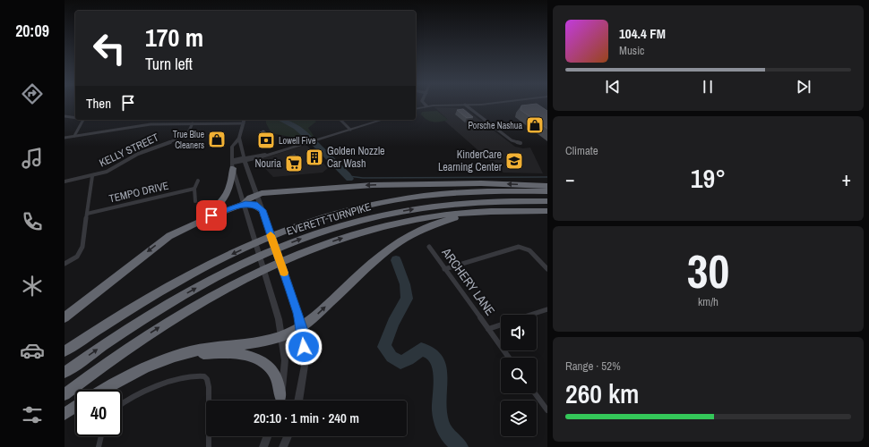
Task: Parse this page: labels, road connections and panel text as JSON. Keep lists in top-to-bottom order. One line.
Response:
{"streets":{"highway":["EVERETT TURNPIKE"],"street":["KELLY STREET","TEMPO DRIVE","ARCHERY LANE"]},"places":{"shop":["Porsche Nashua","True Blue Cleaners"],"bank":["Lowell Five"],"building":["Golden Nozzle Car Wash"],"school or university":["KinderCare Learning Center"],"supermarket":["Nouria"]},"page":{"tabs":"20:09","turn":["170 m","Turn left"],"song":["104.4 FM","Music"],"then":"Then","tile":["Climate",["30","km/h"],["Range · 52%","260 km"]],"heat":["−","19°","+"],"limit":"40","trip":"20:10 · 1 min · 240 m"}}
